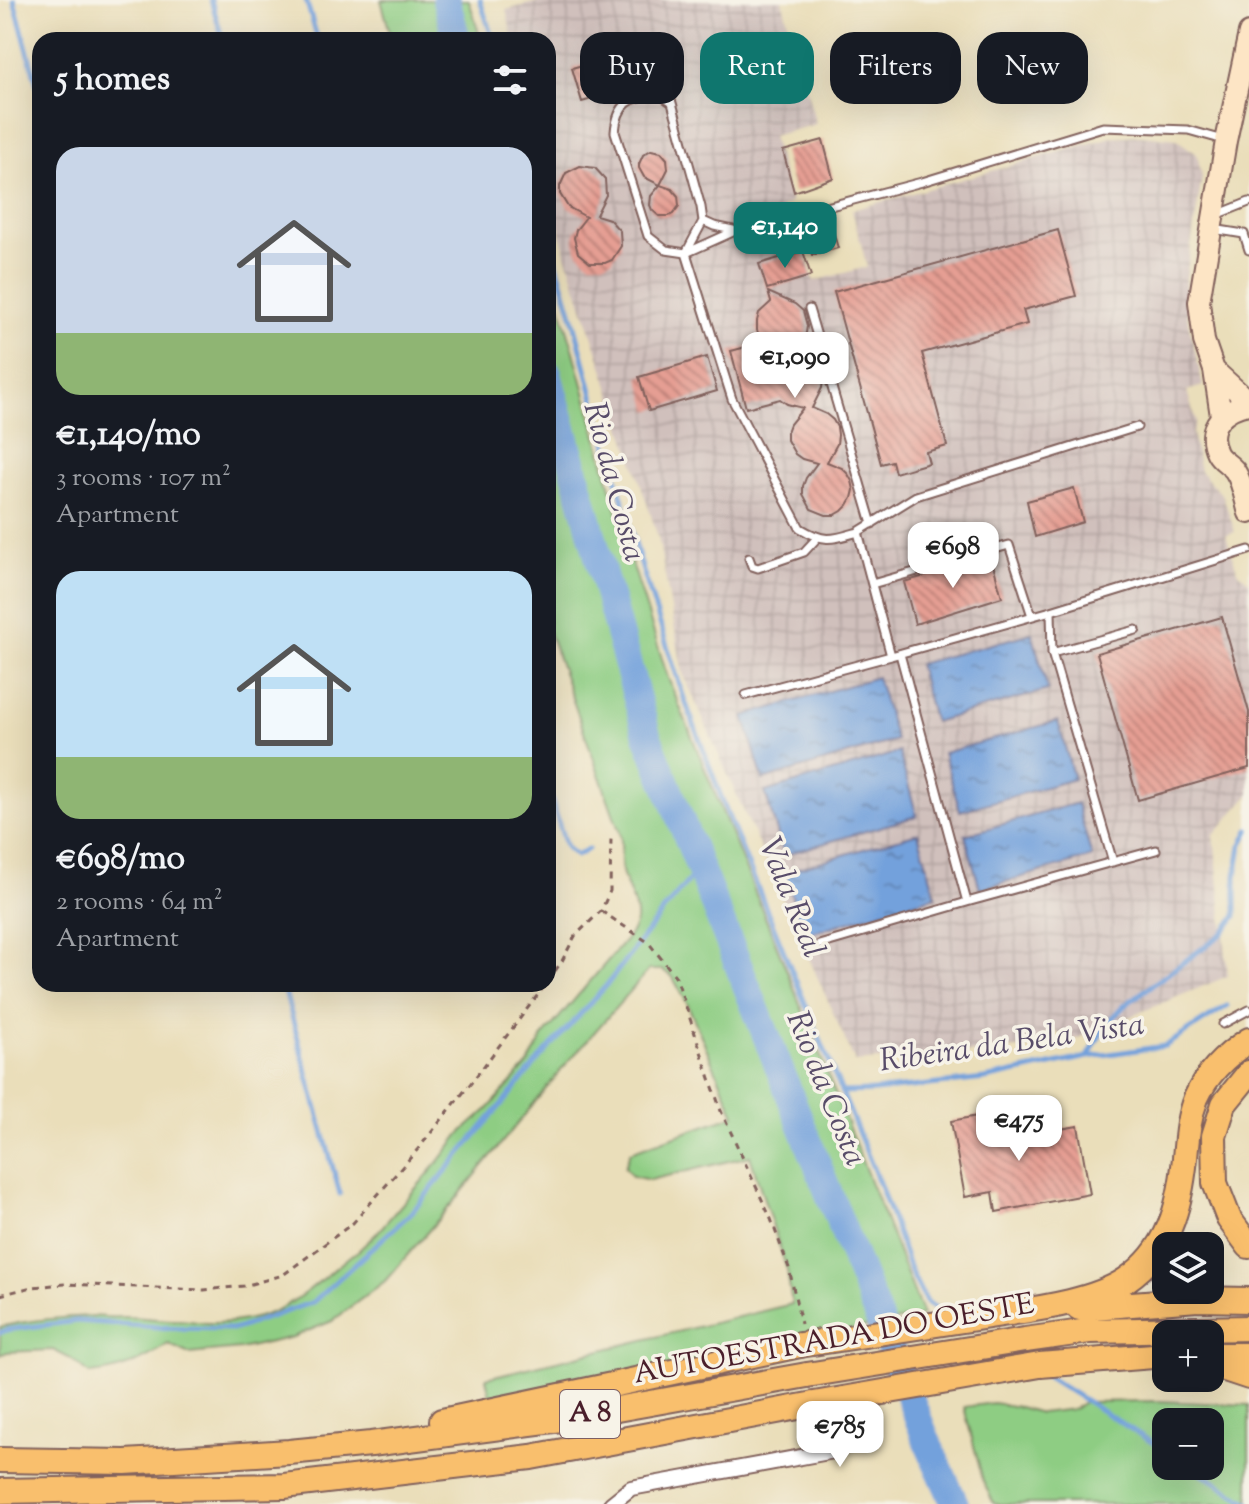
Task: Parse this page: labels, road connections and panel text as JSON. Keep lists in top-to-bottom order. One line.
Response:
{"streets":{"highway":["AUTOESTRADA DO OESTE","A 8"]},"water":["Rio da Costa","Vala Real","Ribeira da Bela Vista"],"page":{"chip":["Buy","Rent","Filters","New"],"heading":"5 homes","list":[{"name":"€1,140/mo","note":"3 rooms · 107 m² · Apartment"},{"name":"€698/mo","note":"2 rooms · 64 m² · Apartment"}],"price":["€1,140","€1,090","€698","€475","€785"],"map_buttons":["+","−"]}}
